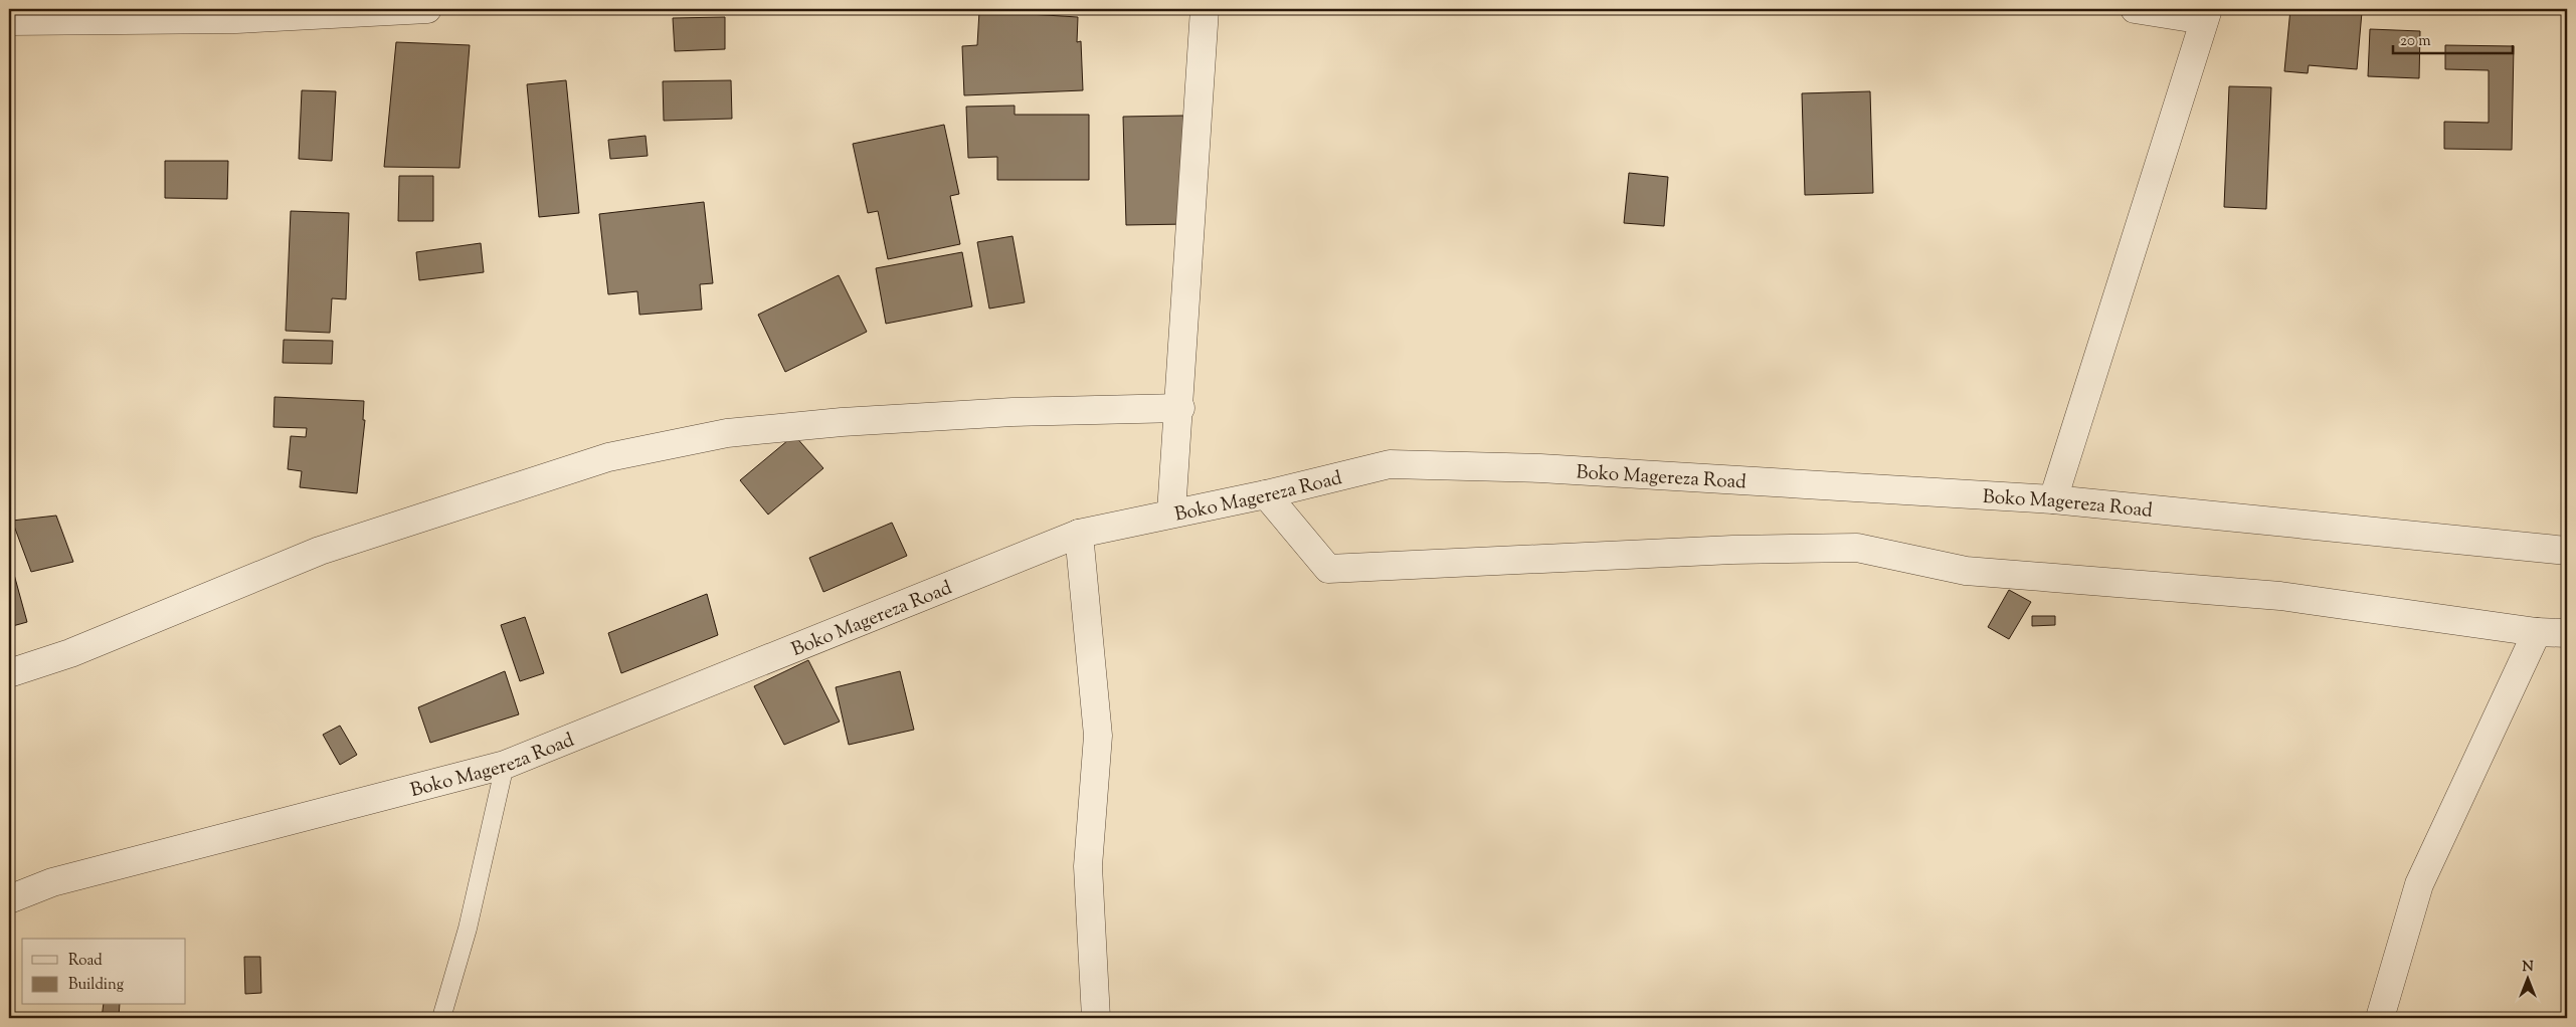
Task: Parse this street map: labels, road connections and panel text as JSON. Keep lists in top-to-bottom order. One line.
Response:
{"streets":{"street":["Boko Magereza Road"]},"legend":["Road","Building"],"scale_bar":"20 m","north":"top"}
